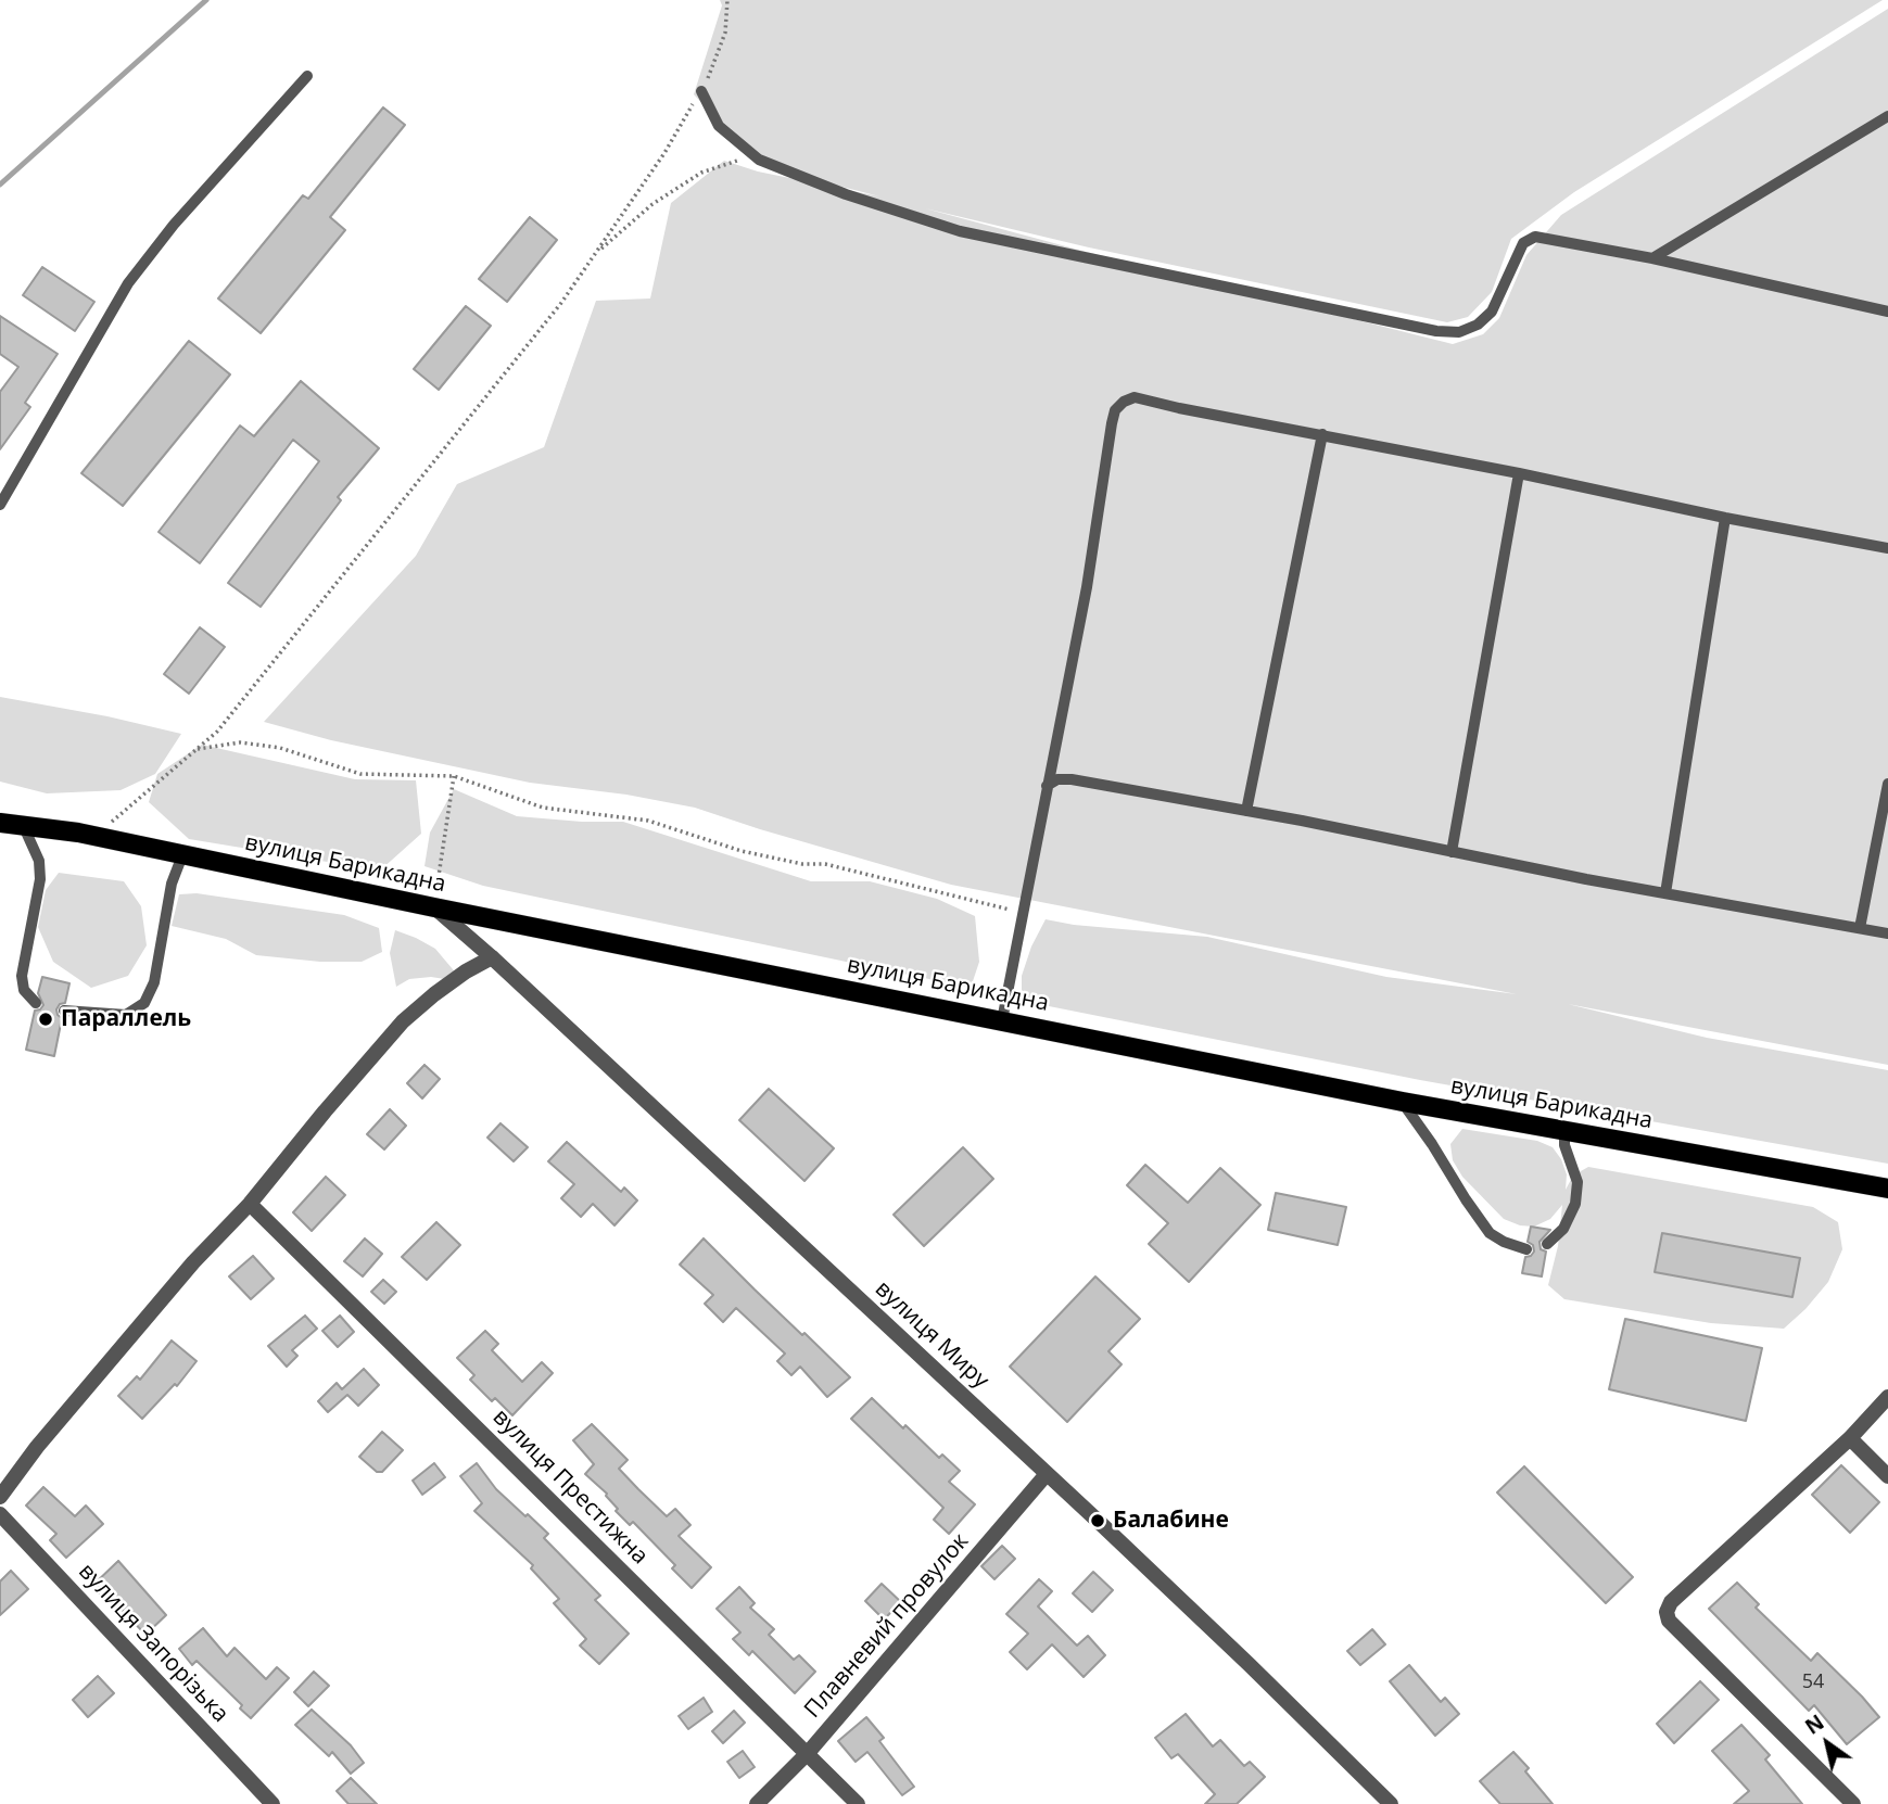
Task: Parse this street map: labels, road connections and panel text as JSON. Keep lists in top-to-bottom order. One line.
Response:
{"streets":{"main road":["вулиця Барикадна"],"street":["вулиця Миру","вулиця Престижна","Плавневий провулок","вулиця Запорізька"]},"crossings":[["вулиця Барикадна","вулиця Миру"],["вулиця Миру","Плавневий провулок"],["вулиця Престижна","Плавневий провулок"]],"places":["Параллель","Балабине"],"house_numbers":["54"],"north":"top left"}
